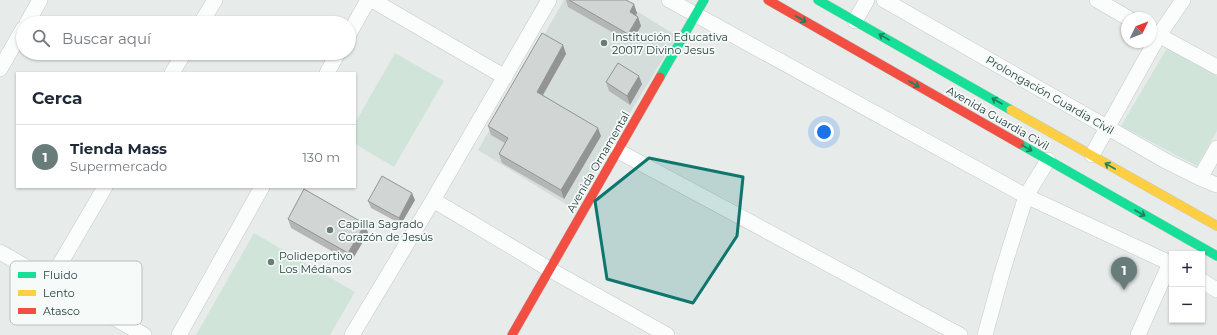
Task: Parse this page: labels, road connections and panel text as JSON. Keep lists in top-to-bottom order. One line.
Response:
{"streets":{"main road":["Avenida Guardia Civil","Avenida Ornamental"],"street":["Prolongación Guardia Civil"]},"places":["Institución Educativa 20017 Divino Jesus","Capilla Sagrado Corazón de Jesús","Polideportivo Los Médanos"],"legend":["Fluido","Lento","Atasco"],"north":"top right","page":{"search":"Buscar aquí","heading":"Cerca","list":[{"mark":"1","name":"Tienda Mass","note":"Supermercado","value":"130 m"}],"map_buttons":["+","−"],"pins":"1"}}
